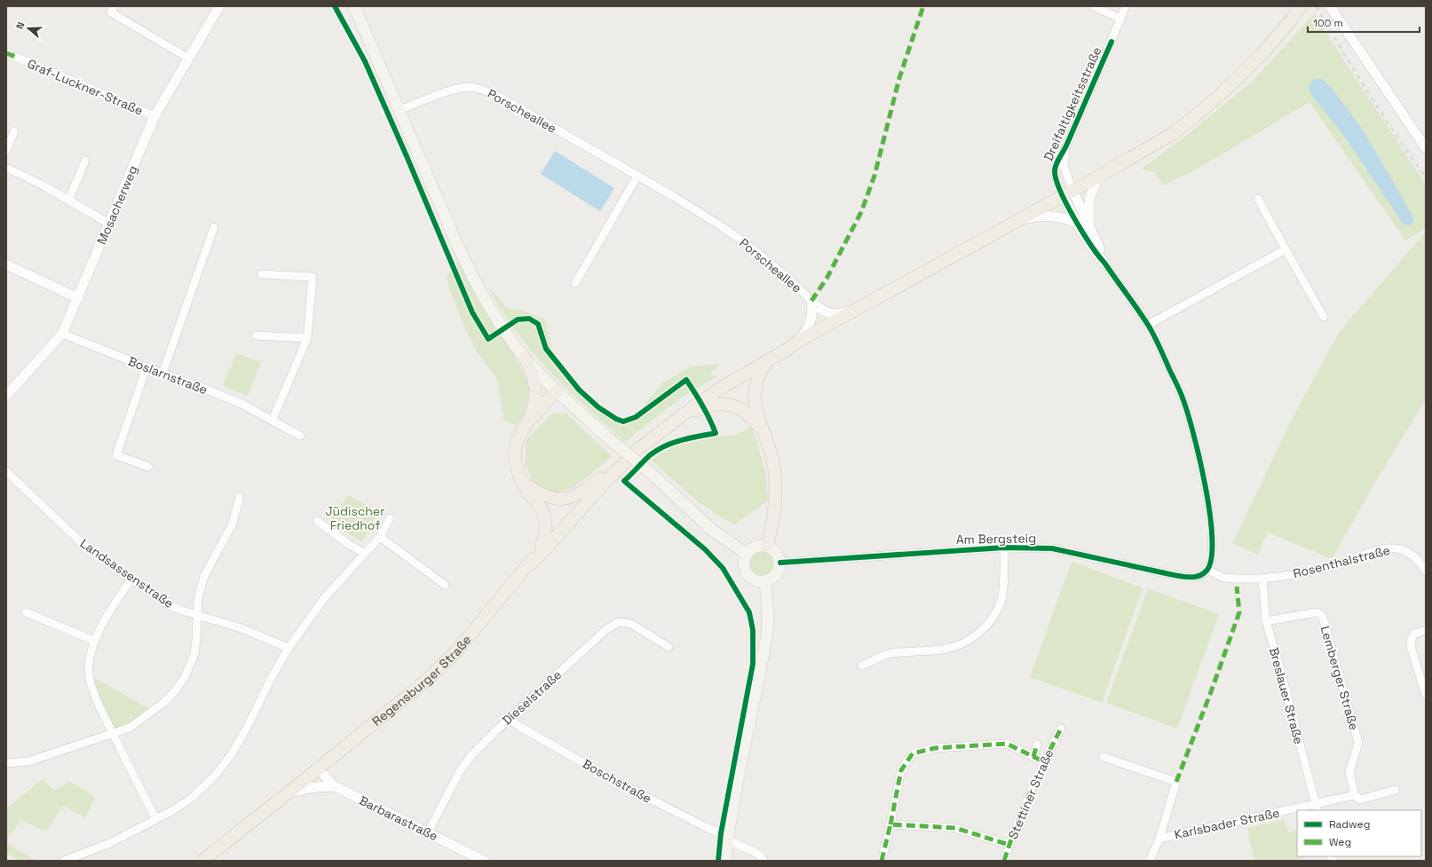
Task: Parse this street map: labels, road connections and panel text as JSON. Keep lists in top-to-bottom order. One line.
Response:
{"streets":{"main road":["Regensburger Straße"],"street":["Graf-Luckner-Straße","Dreifaltigkeitsstraße","Porscheallee","Mosacherweg","Boslarnstraße","Am Bergsteig","Rosenthalstraße","Landsassenstraße","Lemberger Straße","Breslauer Straße","Dieselstraße","Boschstraße","Stettiner Straße","Barbarastraße","Karlsbader Straße"]},"crossings":[["Graf-Luckner-Straße","Mosacherweg"],["Mosacherweg","Boslarnstraße"],["Am Bergsteig","Rosenthalstraße"],["Rosenthalstraße","Breslauer Straße"],["Lemberger Straße","Breslauer Straße"],["Regensburger Straße","Barbarastraße"],["Breslauer Straße","Karlsbader Straße"],["Dieselstraße","Boschstraße"],["Dieselstraße","Barbarastraße"]],"parks":["Jüdischer Friedhof"],"legend":["Radweg","Weg"],"scale_bar":"100 m","north":"left"}
